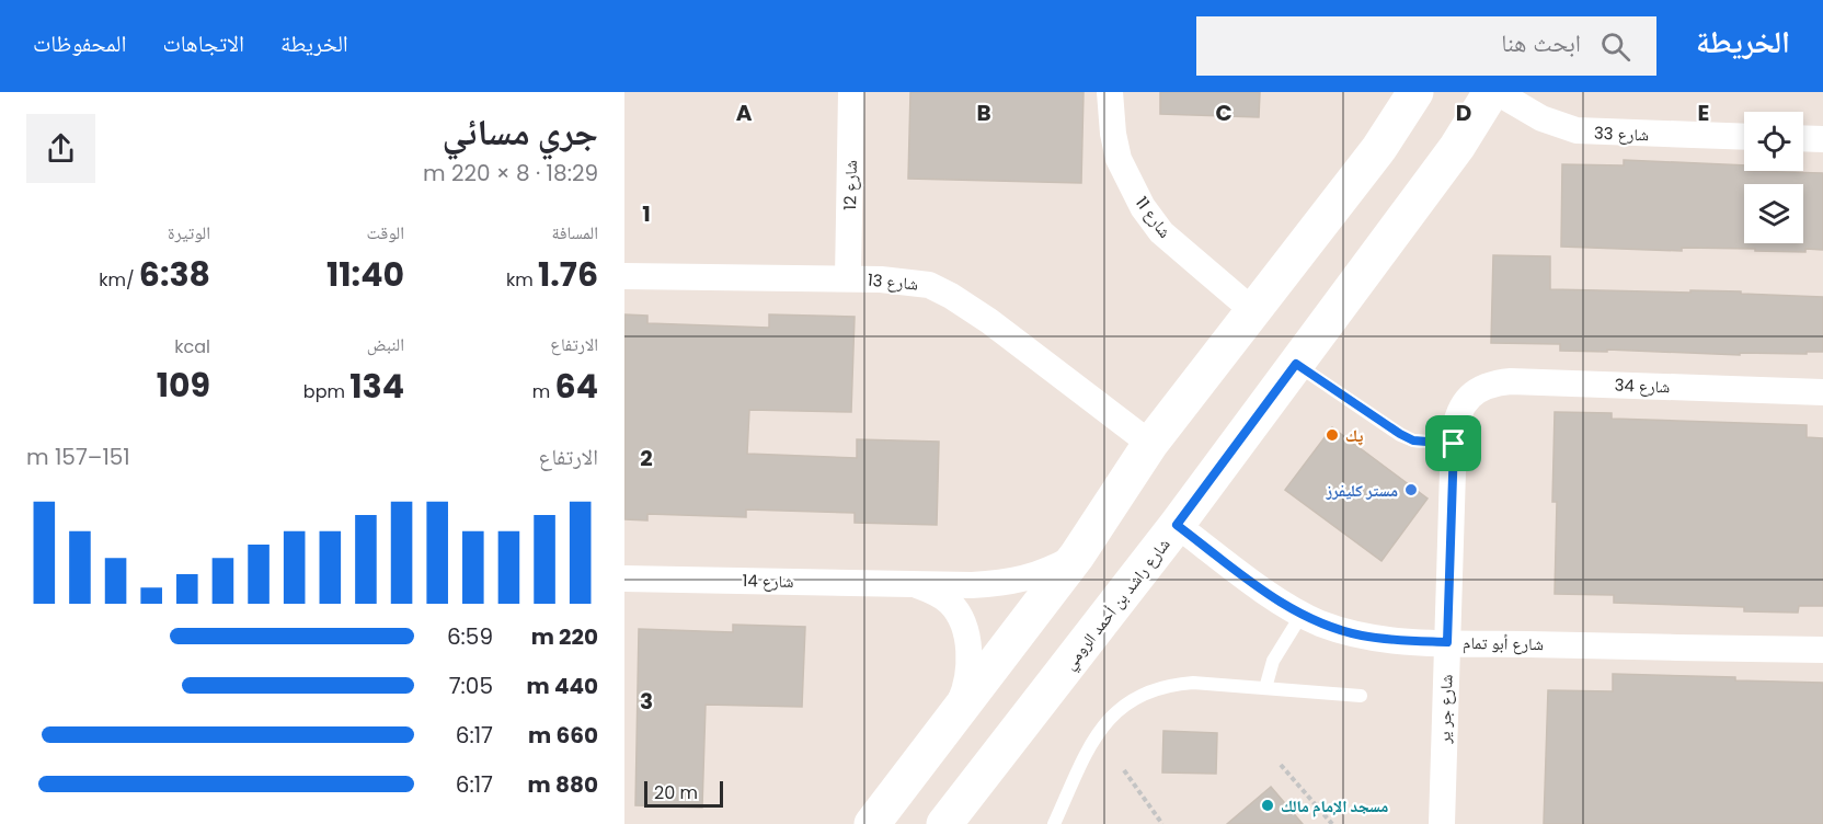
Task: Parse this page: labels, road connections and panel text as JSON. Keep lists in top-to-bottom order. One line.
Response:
{"streets":{"street":["شارع 33","شارع 12","شارع 11","شارع 13","شارع 34","شارع 14","شارع راشد بن أحمد الرومي","شارع أبو تمام","شارع جر ير"]},"crossings":[["شارع 12","شارع 13"],["شارع 34","شارع جر ير"],["شارع راشد بن أحمد الرومي","شارع أبو تمام"],["شارع أبو تمام","شارع جر ير"]],"places":["پك","مستر كليفرز","مسجد الإمام مالك"],"scale_bar":"20 m","page":{"header":"الخريطة","search":"ابحث هنا","nav":["الخريطة","الاتجاهات","المحفوظات"],"heading":["جري مسائي","18:29 · 8 × 220 m"],"stats":[["المسافة","1.76 km"],["الوقت","11:40"],["الوتيرة","6:38 /km"],["الارتفاع","64 m"],["النبض","134 bpm"],["kcal","109"]],"chart":["الارتفاع","151–157 m"],"list":[{"name":"220 m","note":"6:59"},{"name":"440 m","note":"7:05"},{"name":"660 m","note":"6:17"},{"name":"880 m","note":"6:17"}],"scale":"20 m"},"grid":{"columns":["A","B","C","D","E"],"rows":["1","2","3"]}}
